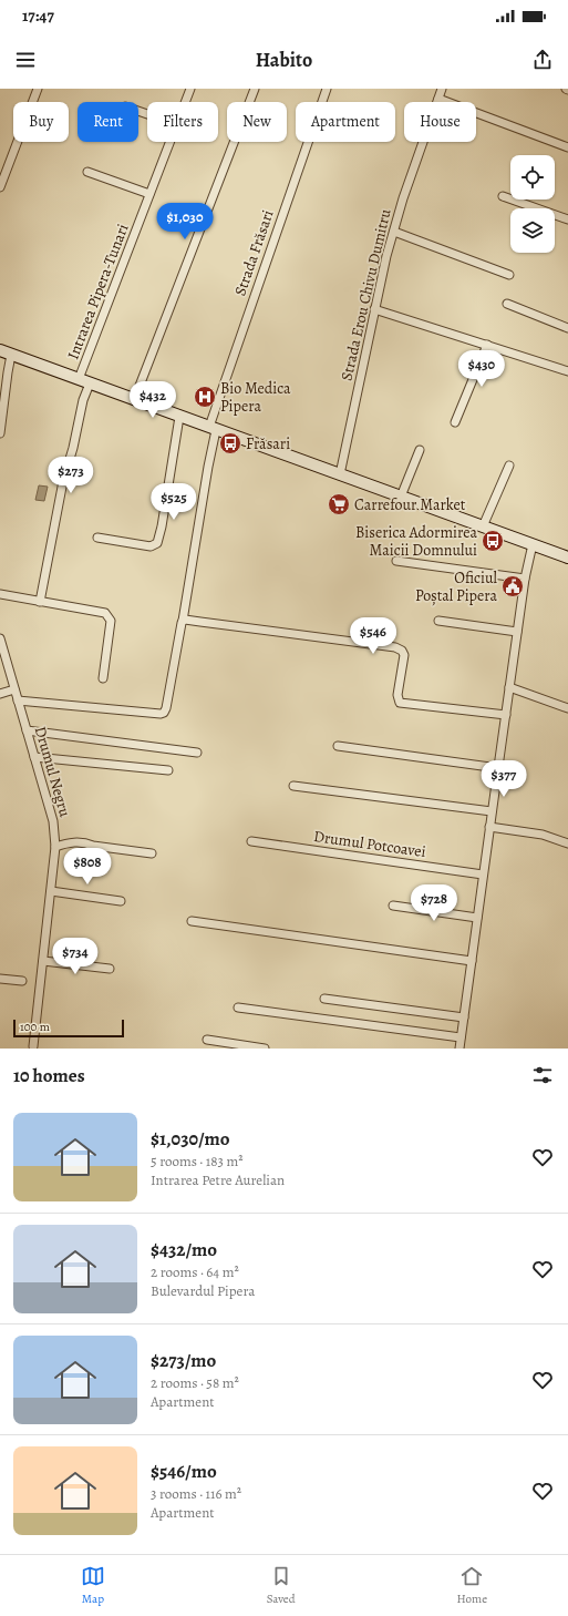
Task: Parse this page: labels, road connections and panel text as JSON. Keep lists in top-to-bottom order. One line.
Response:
{"streets":{"street":["Strada Frăsari","Intrarea Pipera-Tunari","Strada Erou Chivu Dumitru","Drumul Negru","Drumul Potcoavei"]},"crossings":[["Strada Frăsari","Drumul Negru"]],"places":{"hospital":["Bio Medica Pipera"],"bus stop":["Frăsari","Biserica Adormirea Maicii Domnului"],"supermarket":["Carrefour Market"],"public building":["Oficiul Poștal Pipera"]},"scale_bar":"100 m","page":{"status":"17:47","header":"Habito","chip":["Buy","Rent","Filters","New","Apartment","House"],"price":["$1,030","$430","$432","$273","$525","$546","$377","$808","$728","$734"],"scale":"100 m","heading":"10 homes","list":[{"name":"$1,030/mo","note":"5 rooms · 183 m² · Intrarea Petre Aurelian"},{"name":"$432/mo","note":"2 rooms · 64 m² · Bulevardul Pipera"},{"name":"$273/mo","note":"2 rooms · 58 m² · Apartment"},{"name":"$546/mo","note":"3 rooms · 116 m² · Apartment"}],"tabs":["Map","Saved","Home"]}}
